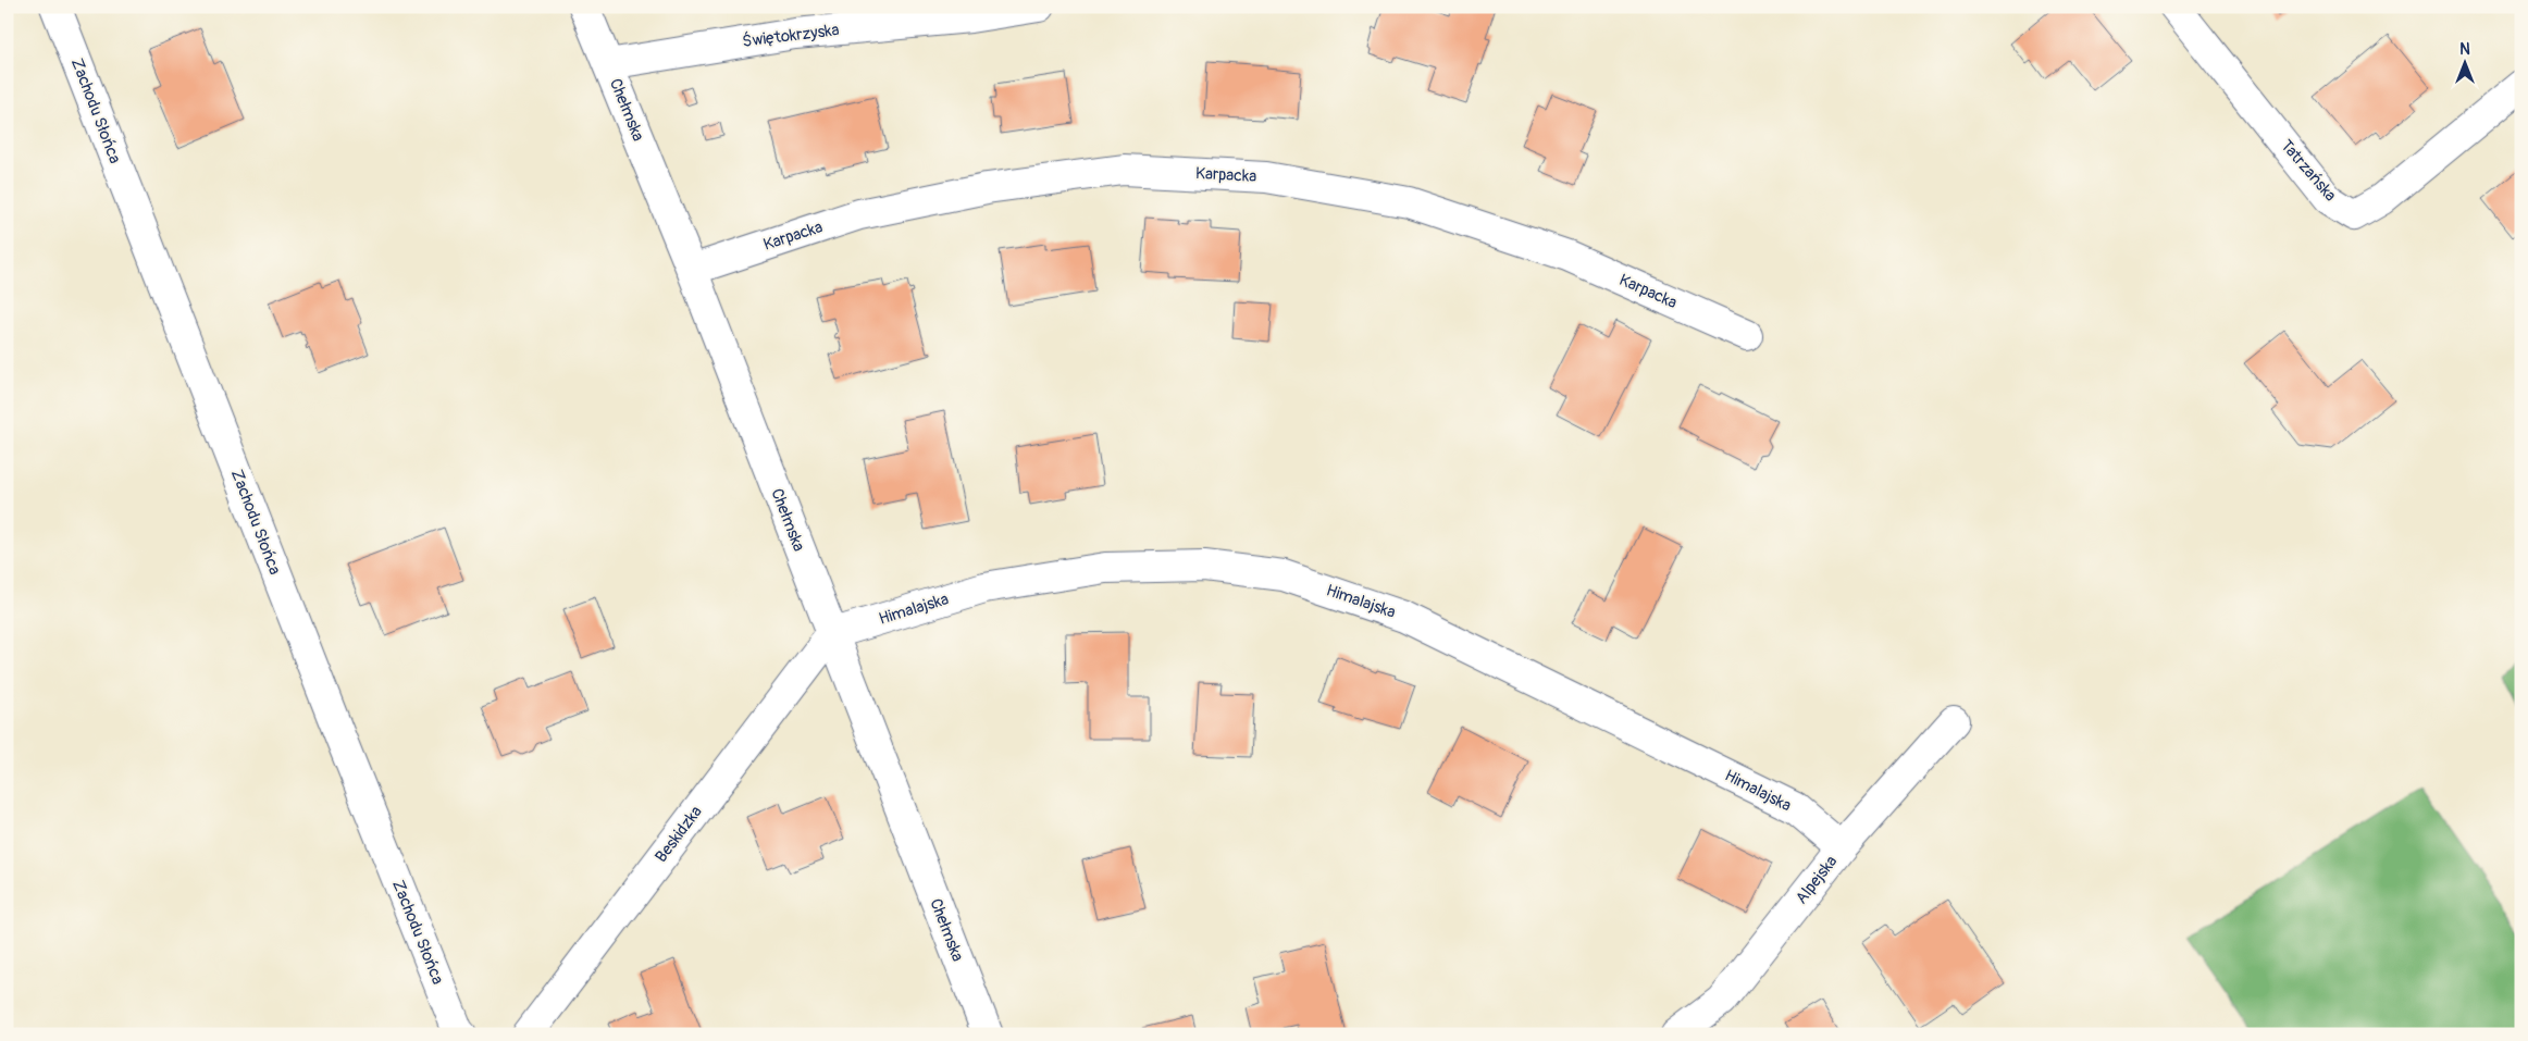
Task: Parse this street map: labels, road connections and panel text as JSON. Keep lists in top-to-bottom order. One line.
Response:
{"streets":{"street":["Świętokrzyska","Chełmska","Zachodu Słońca","Tatrzańska","Karpacka","Himalajska","Beskidzka","Alpejska"]},"crossings":[["Świętokrzyska","Chełmska"],["Chełmska","Karpacka"],["Chełmska","Himalajska"],["Chełmska","Beskidzka"],["Himalajska","Beskidzka"],["Himalajska","Alpejska"]],"north":"top"}
